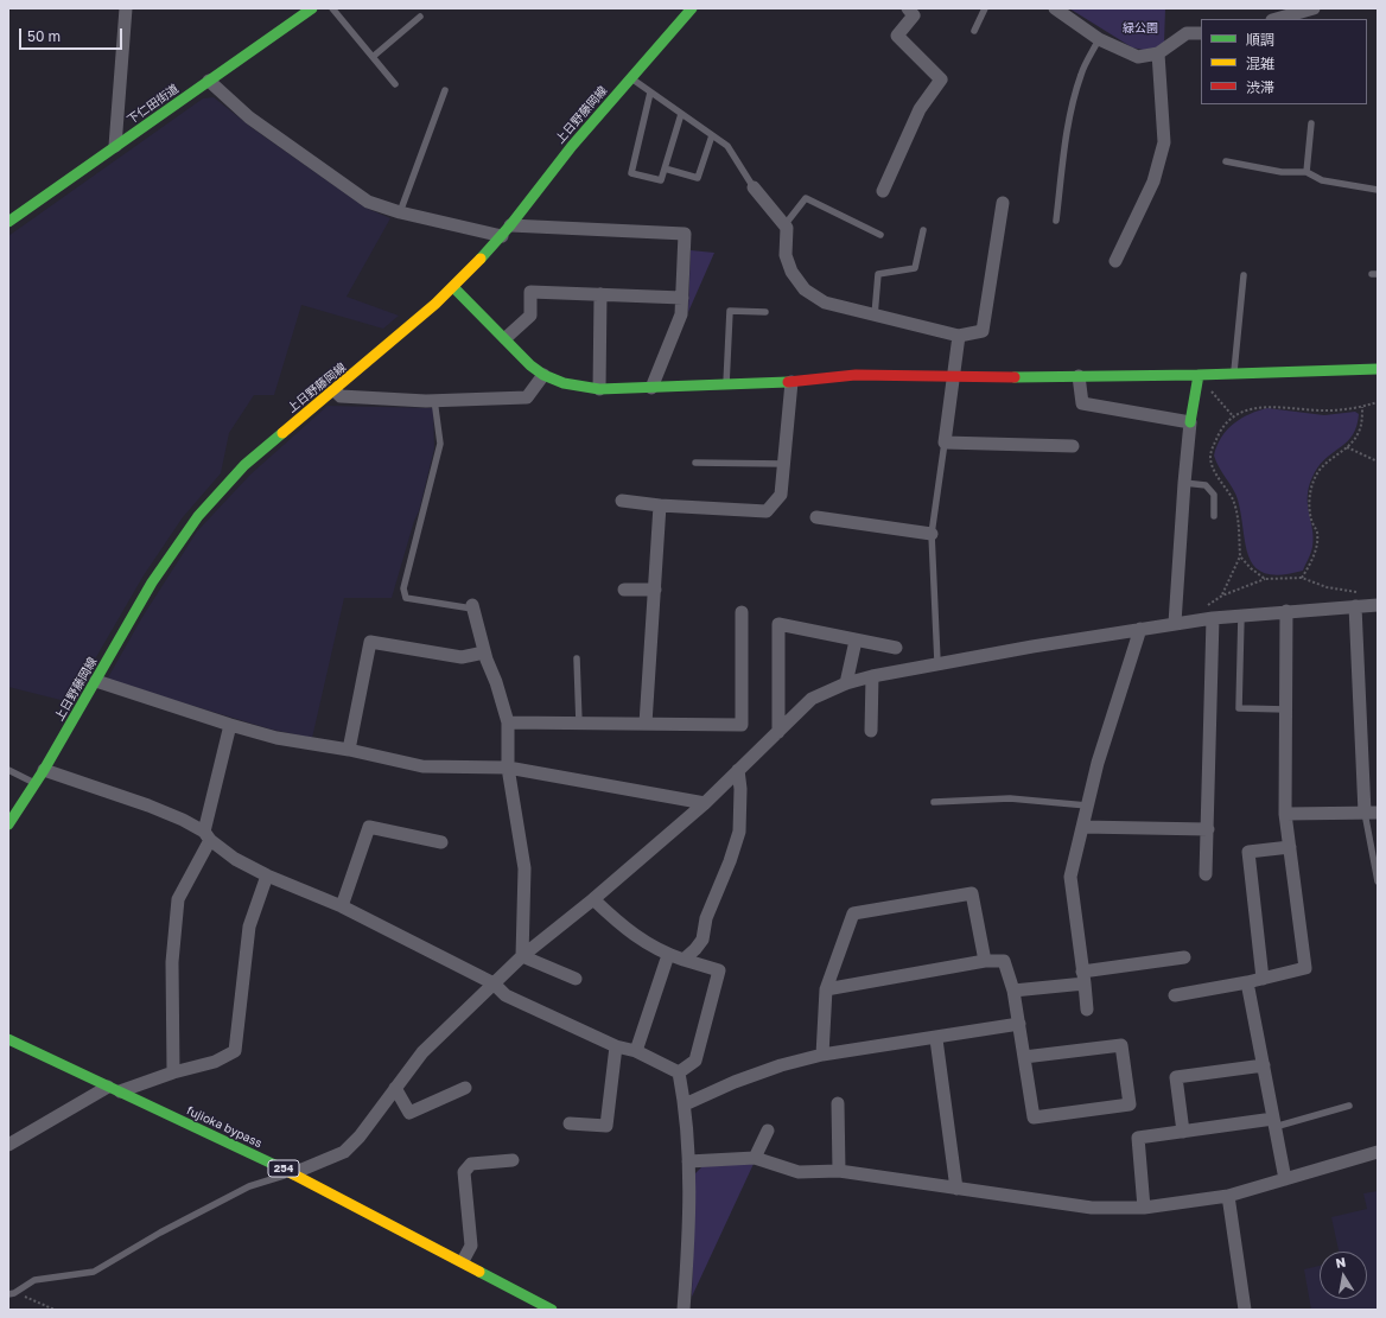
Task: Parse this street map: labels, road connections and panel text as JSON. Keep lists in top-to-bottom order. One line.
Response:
{"streets":{"main road":["下仁田街道","上日野藤岡線","fujioka bypass","254"]},"parks":["緑公園"],"legend":["順調","混雑","渋滞"],"scale_bar":"50 m","north":"top"}
